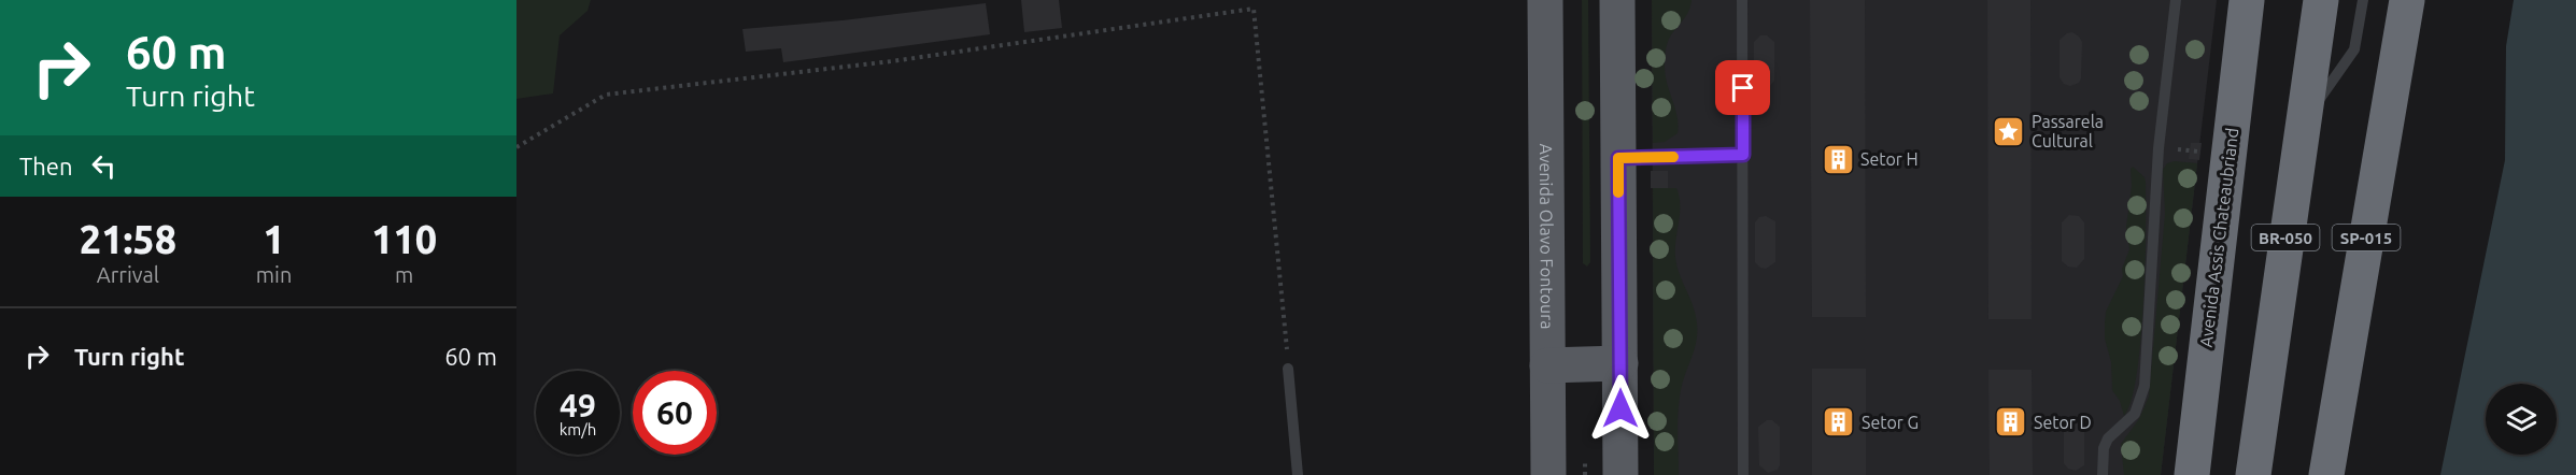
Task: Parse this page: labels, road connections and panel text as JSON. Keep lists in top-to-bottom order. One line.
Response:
{"streets":{"highway":["Avenida Assis Chateaubriand","BR-050","SP-015"],"main road":["Avenida Olavo Fontoura"]},"places":{"place":["Passarela Cultural"],"building":["Setor H","Setor G","Setor D"]},"page":{"turn":["60 m","Turn right"],"then":"Then","eta":["21:58","Arrival","1","min","110","m"],"list":[{"name":"Turn right","value":"60 m"}],"speed":"49 km/h","limit":"60"}}
